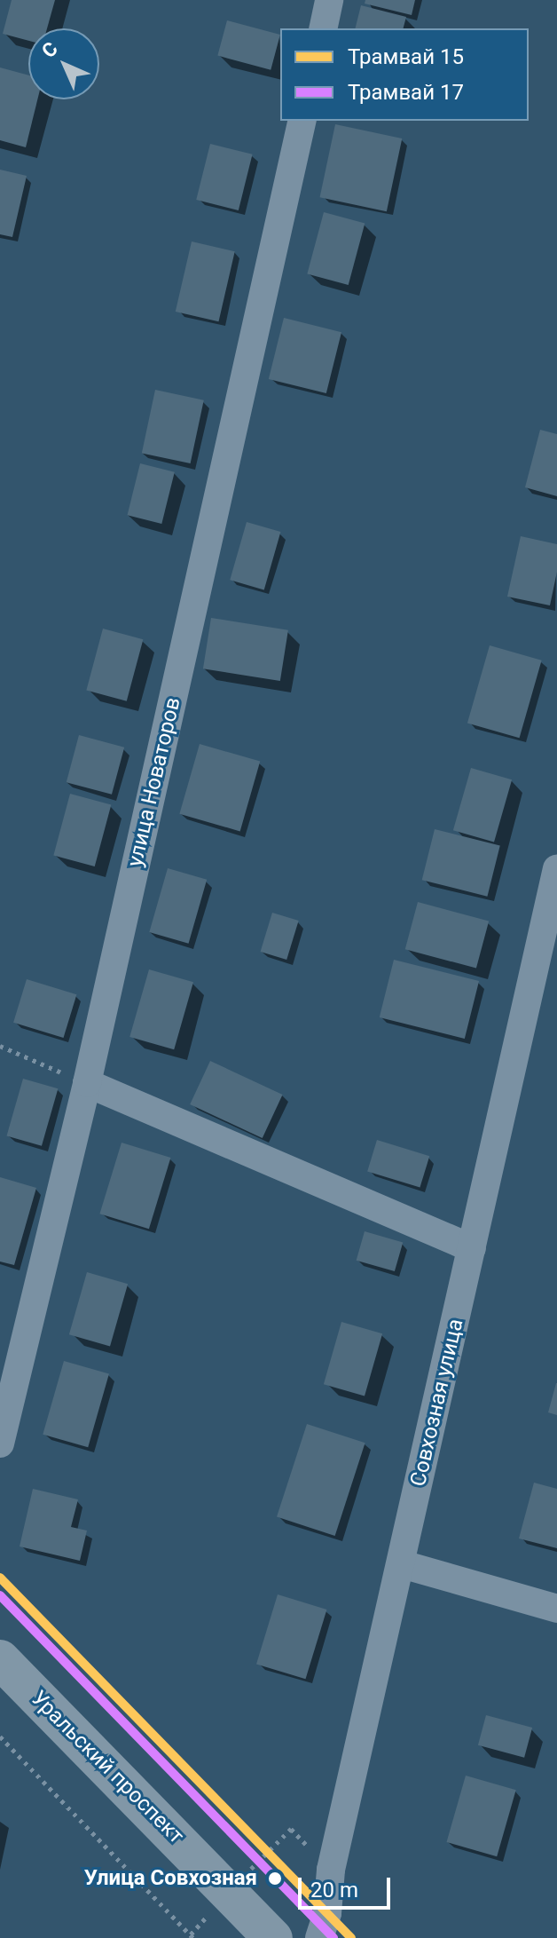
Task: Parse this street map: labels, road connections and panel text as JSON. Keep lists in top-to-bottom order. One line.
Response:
{"streets":{"main road":["Уральский проспект"],"street":["улица Новаторов","Совхозная улица"]},"places":["Улица Совхозная"],"lines":["tram line 15","tram line 17"],"legend":["Трамвай 15","Трамвай 17"],"scale_bar":"20 m","north":"top left"}
